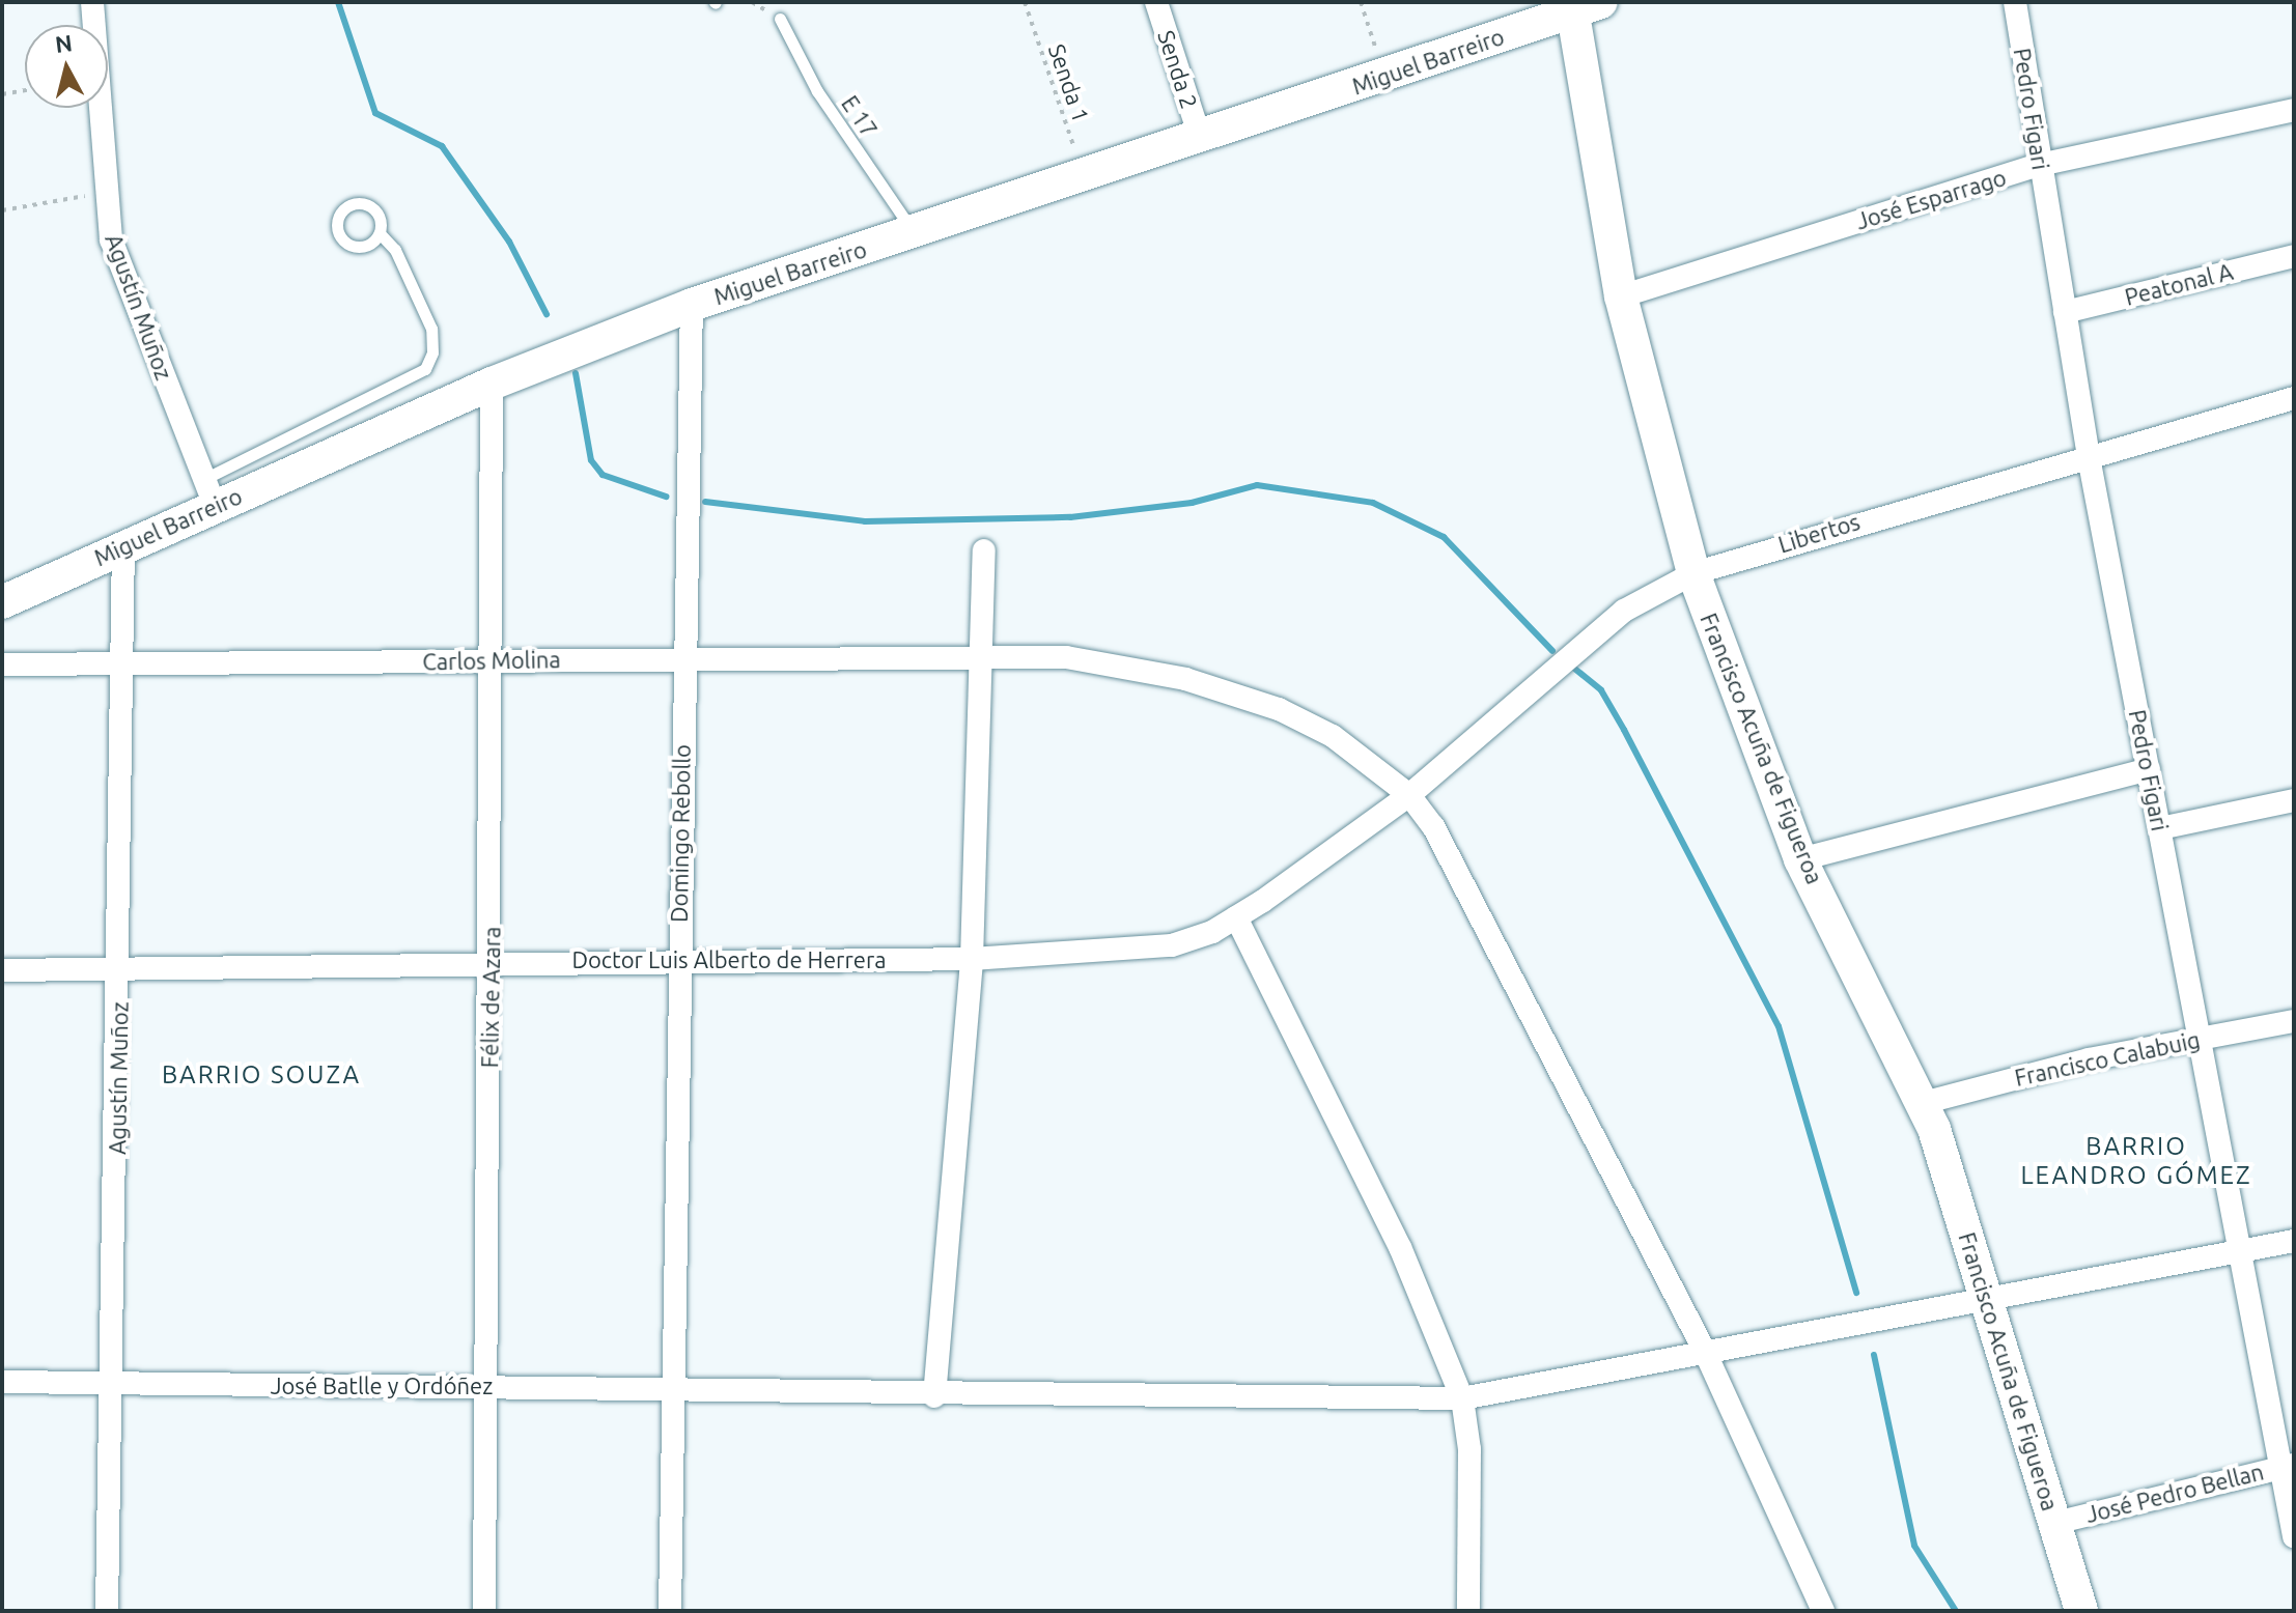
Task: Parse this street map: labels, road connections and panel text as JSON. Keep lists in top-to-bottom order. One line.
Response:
{"streets":{"street":["Miguel Barreiro","Senda 2","Pedro Figari","José Esparrago","Peatonal A","Agustín Muñoz","Libertos","Carlos Molina","Francisco Acuña de Figueroa","Domingo Rebollo","Doctor Luis Alberto de Herrera","Félix de Azara","Francisco Calabuig","José Batlle y Ordóñez","José Pedro Bellan"],"lane":["E 17"],"path":["Senda 1"]},"crossings":[["Miguel Barreiro","Senda 2"],["Miguel Barreiro","Senda 1"],["Miguel Barreiro","E 17"],["Miguel Barreiro","Agustín Muñoz"],["Miguel Barreiro","Francisco Acuña de Figueroa"],["Miguel Barreiro","Domingo Rebollo"],["Miguel Barreiro","Félix de Azara"],["Pedro Figari","José Esparrago"],["Pedro Figari","Peatonal A"],["Pedro Figari","Libertos"],["Pedro Figari","Francisco Calabuig"],["Pedro Figari","José Batlle y Ordóñez"],["Pedro Figari","José Pedro Bellan"],["José Esparrago","Francisco Acuña de Figueroa"],["Agustín Muñoz","Carlos Molina"],["Agustín Muñoz","Doctor Luis Alberto de Herrera"],["Agustín Muñoz","José Batlle y Ordóñez"],["Libertos","Carlos Molina"],["Libertos","Francisco Acuña de Figueroa"],["Libertos","Doctor Luis Alberto de Herrera"],["Carlos Molina","Domingo Rebollo"],["Carlos Molina","Doctor Luis Alberto de Herrera"],["Carlos Molina","Félix de Azara"],["Carlos Molina","José Batlle y Ordóñez"],["Francisco Acuña de Figueroa","Francisco Calabuig"],["Francisco Acuña de Figueroa","José Batlle y Ordóñez"],["Francisco Acuña de Figueroa","José Pedro Bellan"],["Domingo Rebollo","Doctor Luis Alberto de Herrera"],["Domingo Rebollo","José Batlle y Ordóñez"],["Doctor Luis Alberto de Herrera","Félix de Azara"],["Félix de Azara","José Batlle y Ordóñez"]],"districts":["BARRIO SOUZA","BARRIO LEANDRO GÓMEZ"],"north":"top"}
